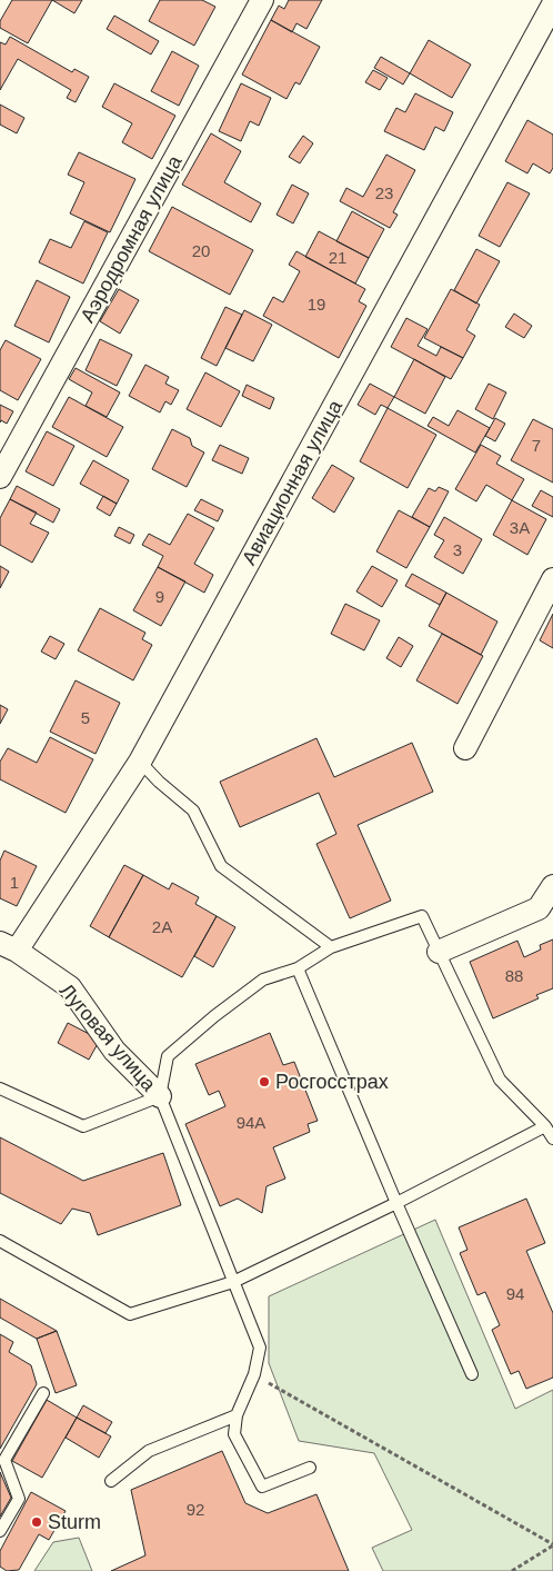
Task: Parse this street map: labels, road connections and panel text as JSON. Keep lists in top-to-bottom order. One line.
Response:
{"streets":{"street":["Аэродромная улица","Авиационная улица","Луговая улица"]},"crossings":[["Авиационная улица","Луговая улица"]],"places":["Росгосстрах","Sturm"],"house_numbers":["23","20","21","19","7","3А","3","9","5","1","2А","88","94А","94","92"]}
